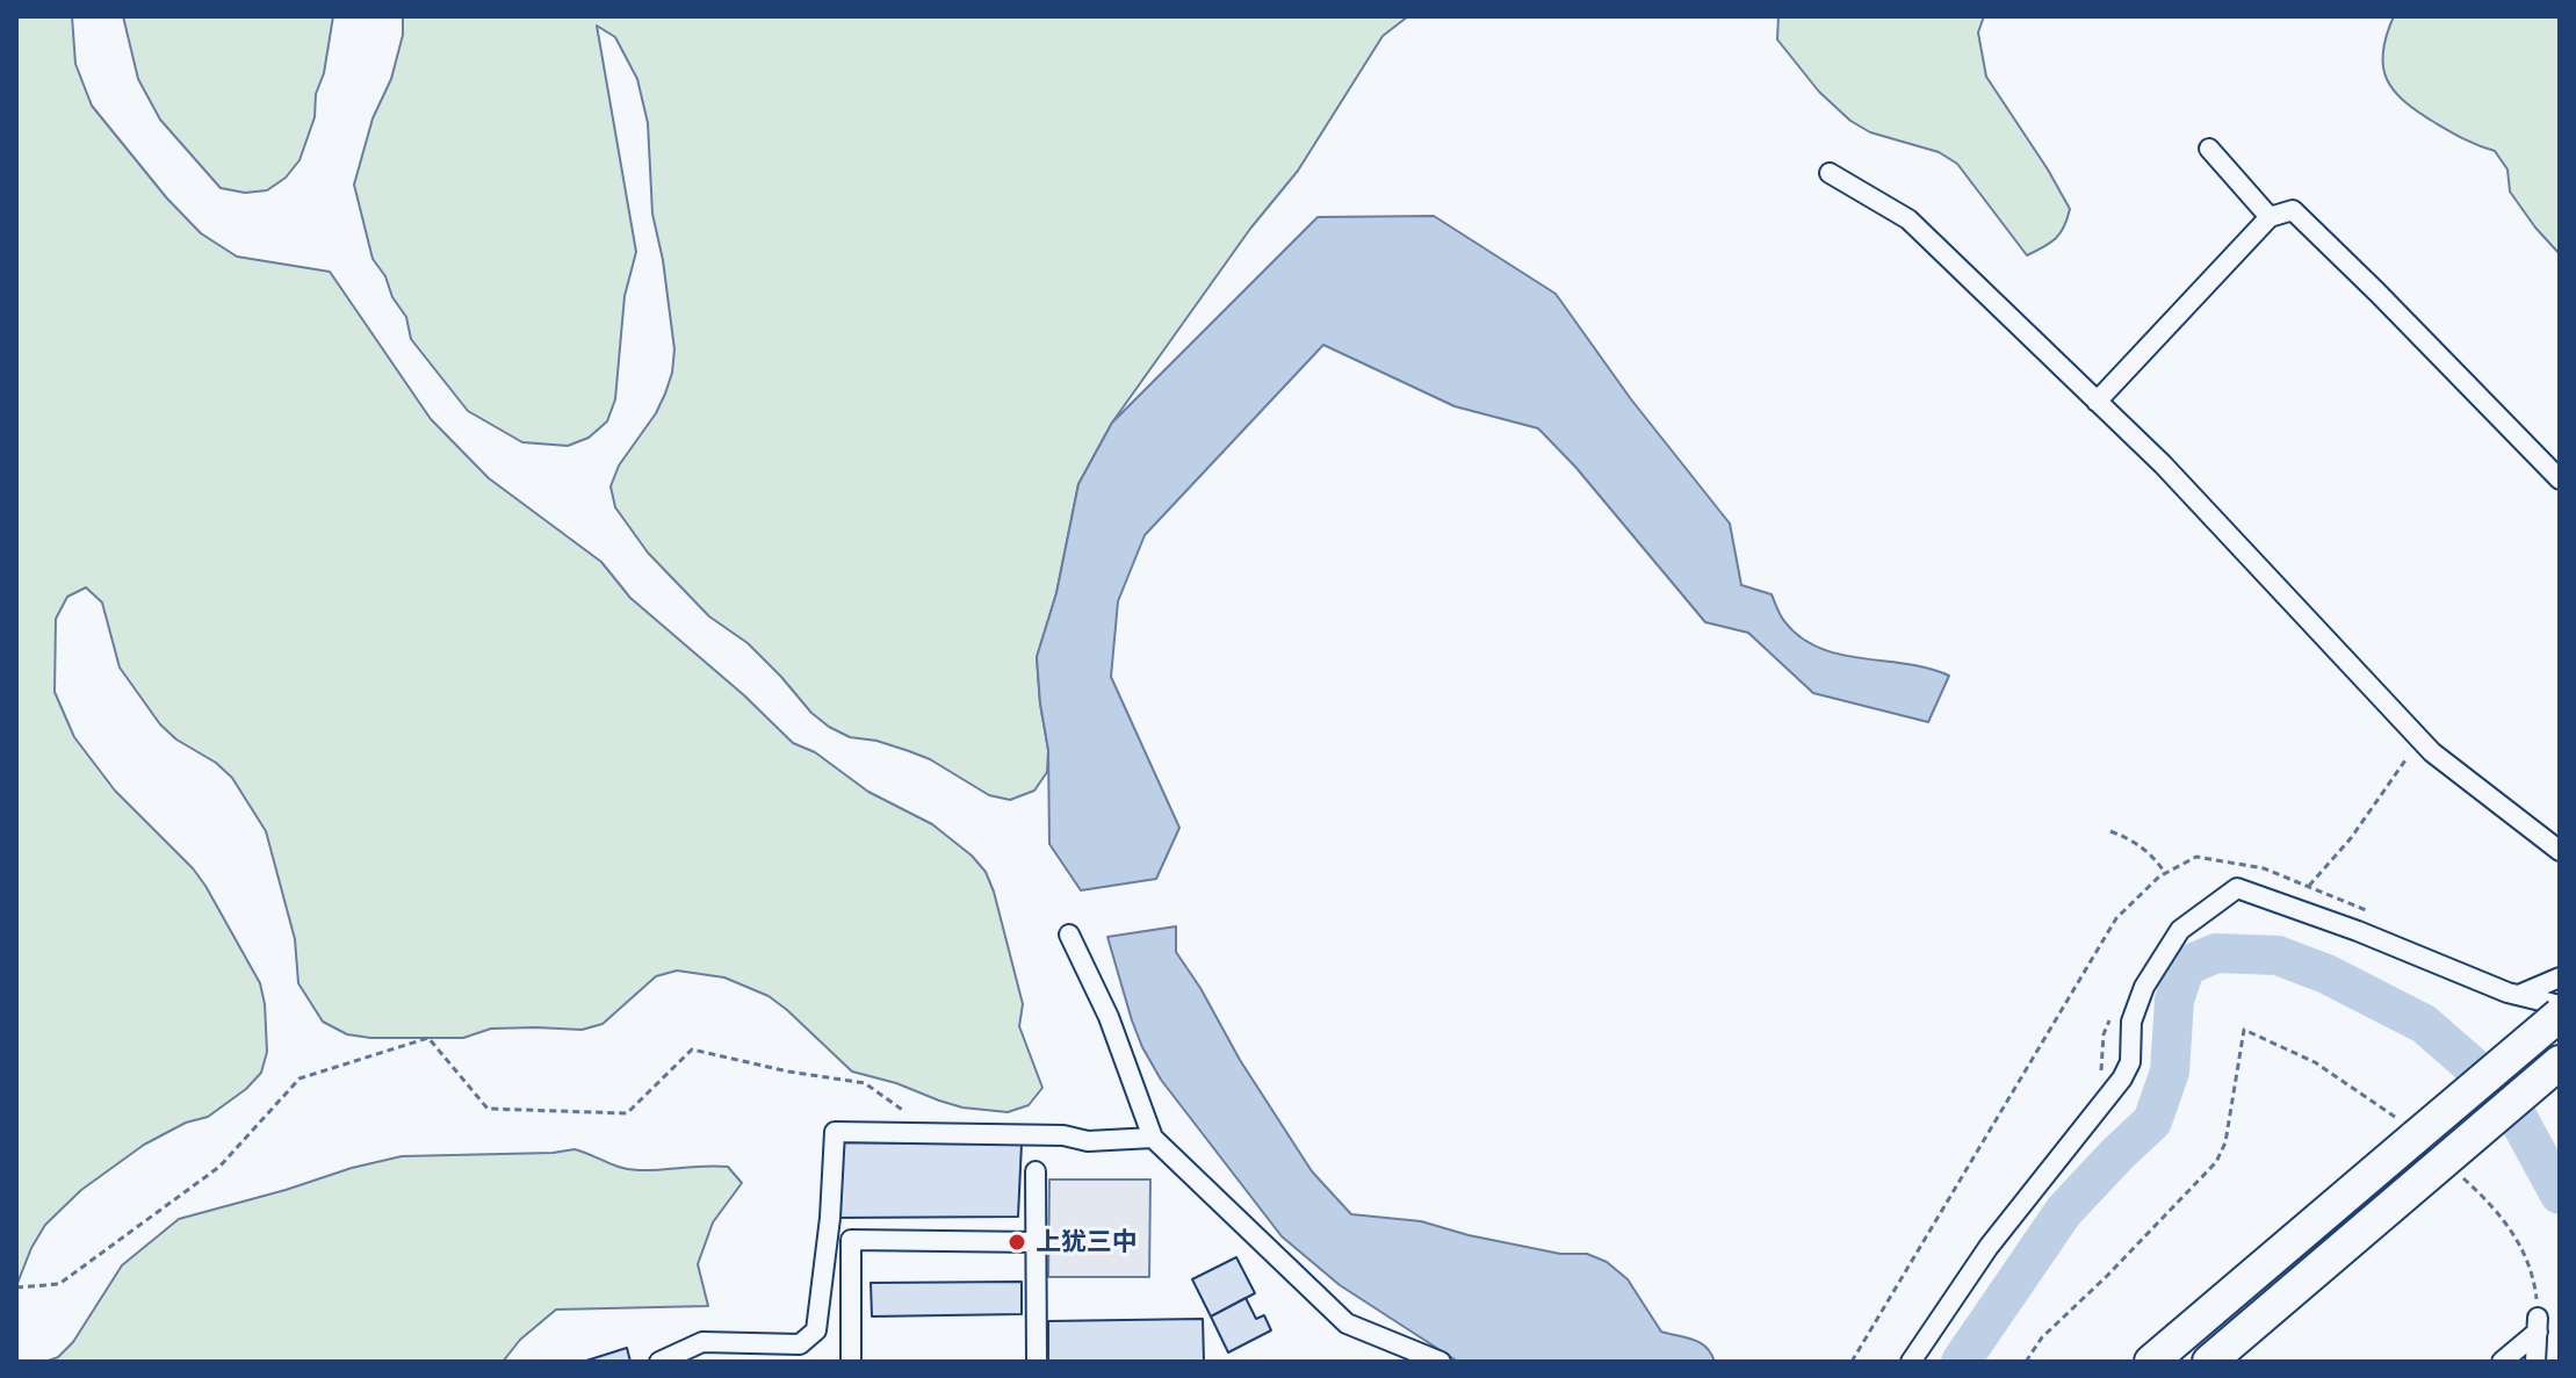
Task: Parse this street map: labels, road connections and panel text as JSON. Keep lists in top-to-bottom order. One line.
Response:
{"places":["上犹三中"]}
